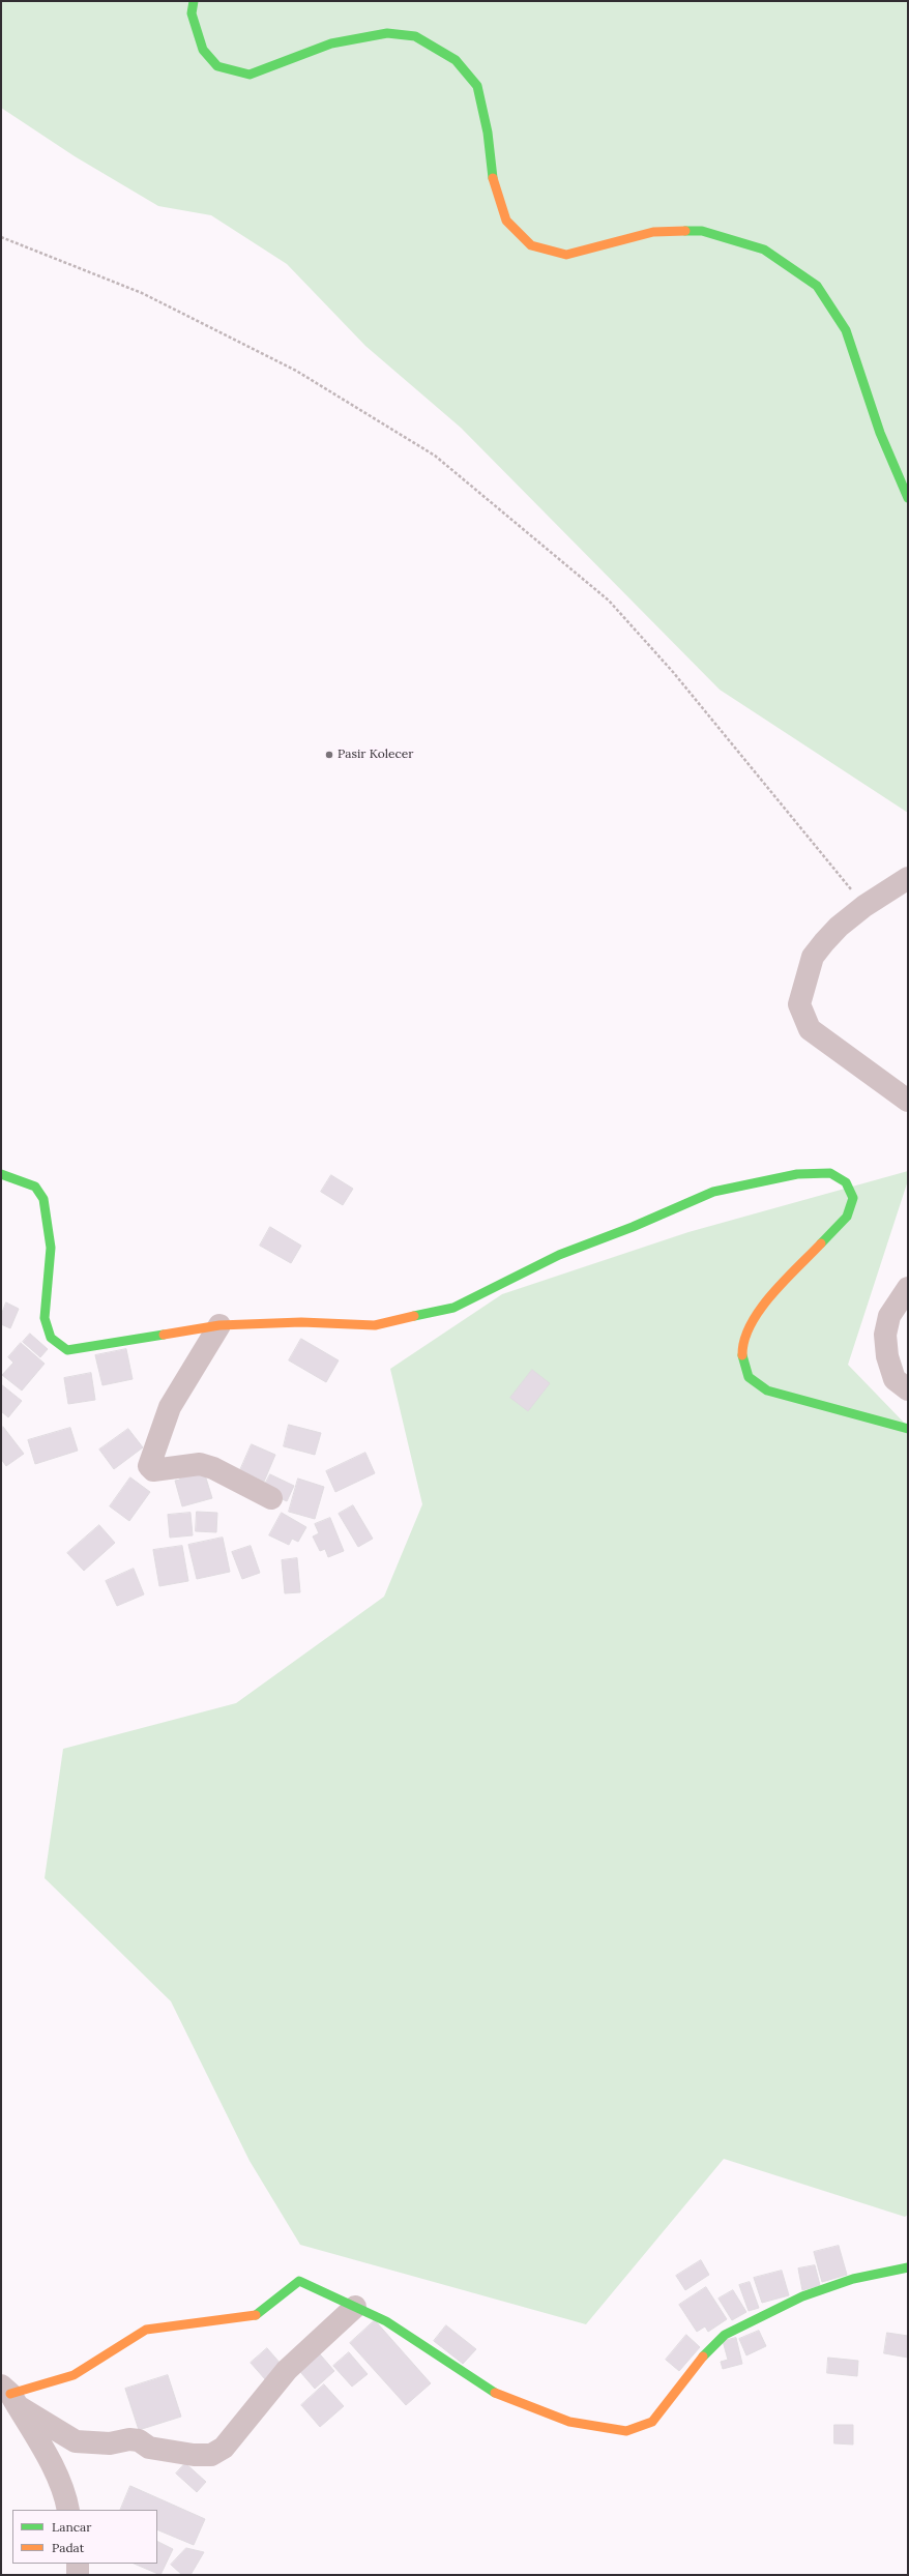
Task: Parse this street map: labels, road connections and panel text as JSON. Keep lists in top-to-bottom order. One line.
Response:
{"places":["Pasir Kolecer"],"legend":["Lancar","Padat"]}
